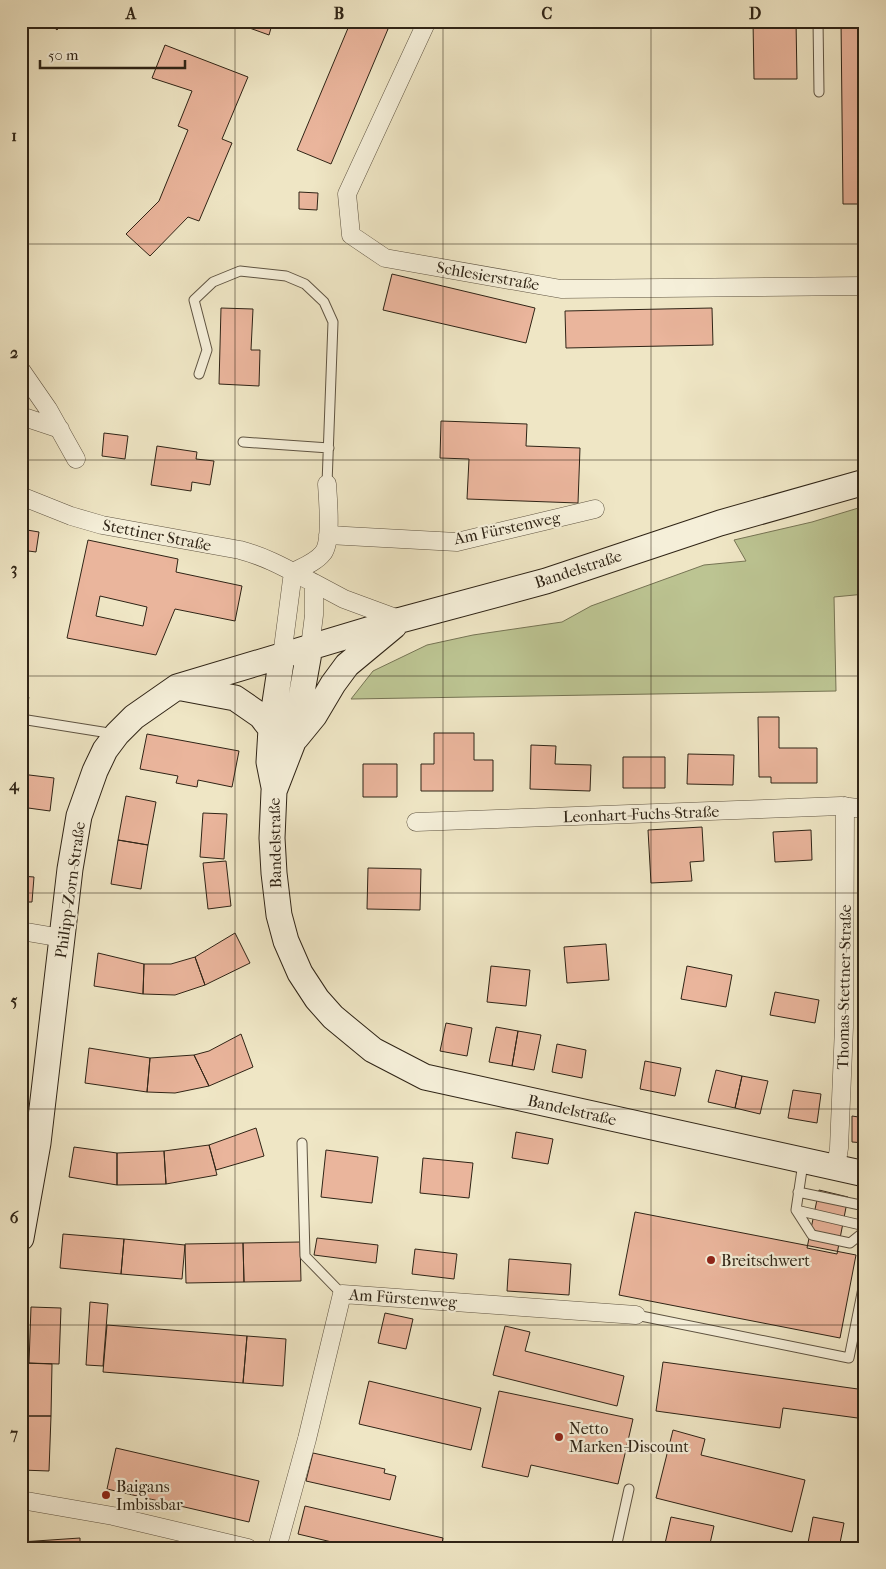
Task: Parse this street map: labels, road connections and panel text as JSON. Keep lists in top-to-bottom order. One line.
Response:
{"streets":{"street":["Schlesierstraße","Am Fürstenweg","Stettiner Straße","Bandelstraße","Leonhart-Fuchs-Straße","Philipp-Zorn-Straße","Thomas-Stettner-Straße"]},"crossings":[["Stettiner Straße","Bandelstraße"],["Bandelstraße","Philipp-Zorn-Straße"],["Bandelstraße","Thomas-Stettner-Straße"],["Leonhart-Fuchs-Straße","Thomas-Stettner-Straße"]],"places":["Breitschwert","Netto Marken-Discount","Baigans Imbissbar"],"scale_bar":"50 m","grid":{"columns":["A","B","C","D"],"rows":["1","2","3","4","5","6","7"]}}
